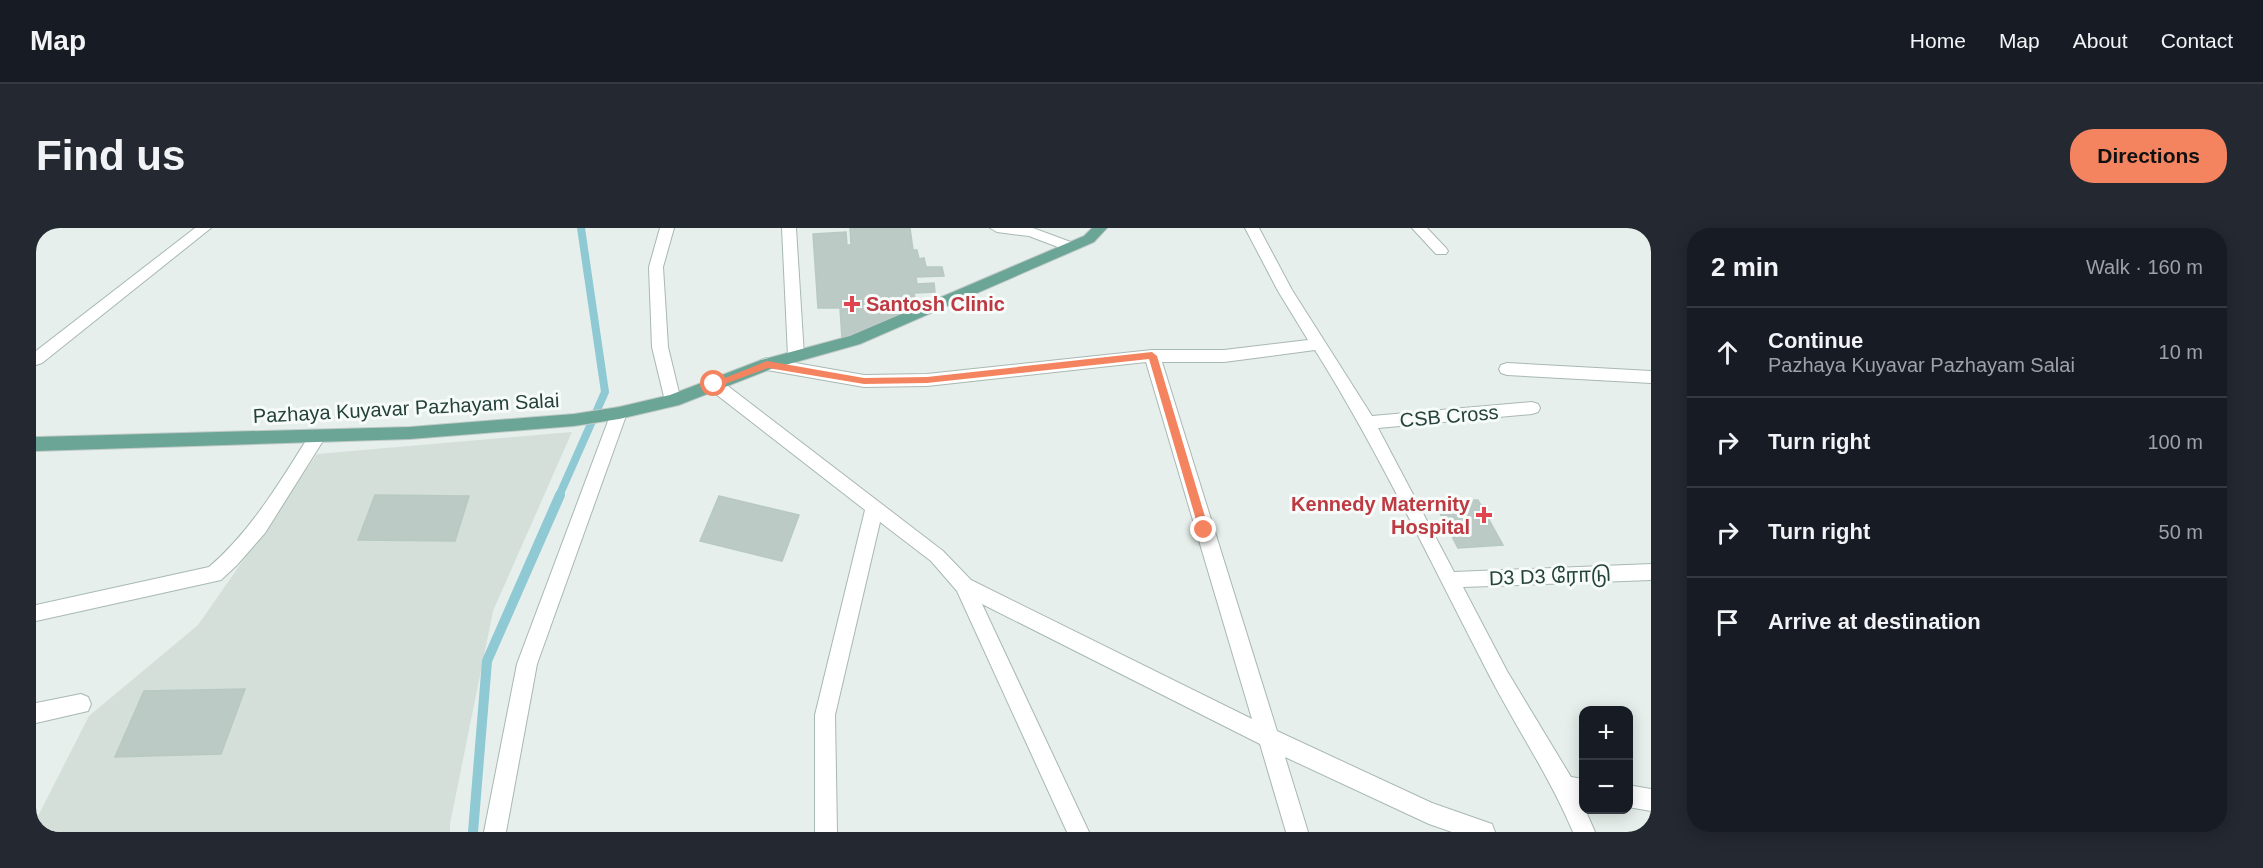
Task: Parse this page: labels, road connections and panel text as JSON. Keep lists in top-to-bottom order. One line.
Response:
{"streets":{"main road":["Pazhaya Kuyavar Pazhayam Salai"],"street":["CSB Cross","D3 D3 ரோடு"]},"places":{"health":["Santosh Clinic","Kennedy Maternity Hospital"]},"page":{"header":"Map","nav":["Home","Map","About","Contact"],"buttons":"Directions","title":"Find us","heading":["2 min","Walk · 160 m"],"list":[["Continue","Pazhaya Kuyavar Pazhayam Salai","10 m"],["Turn right","100 m"],["Turn right","50 m"],"Arrive at destination"],"map_buttons":["+","−"]}}
